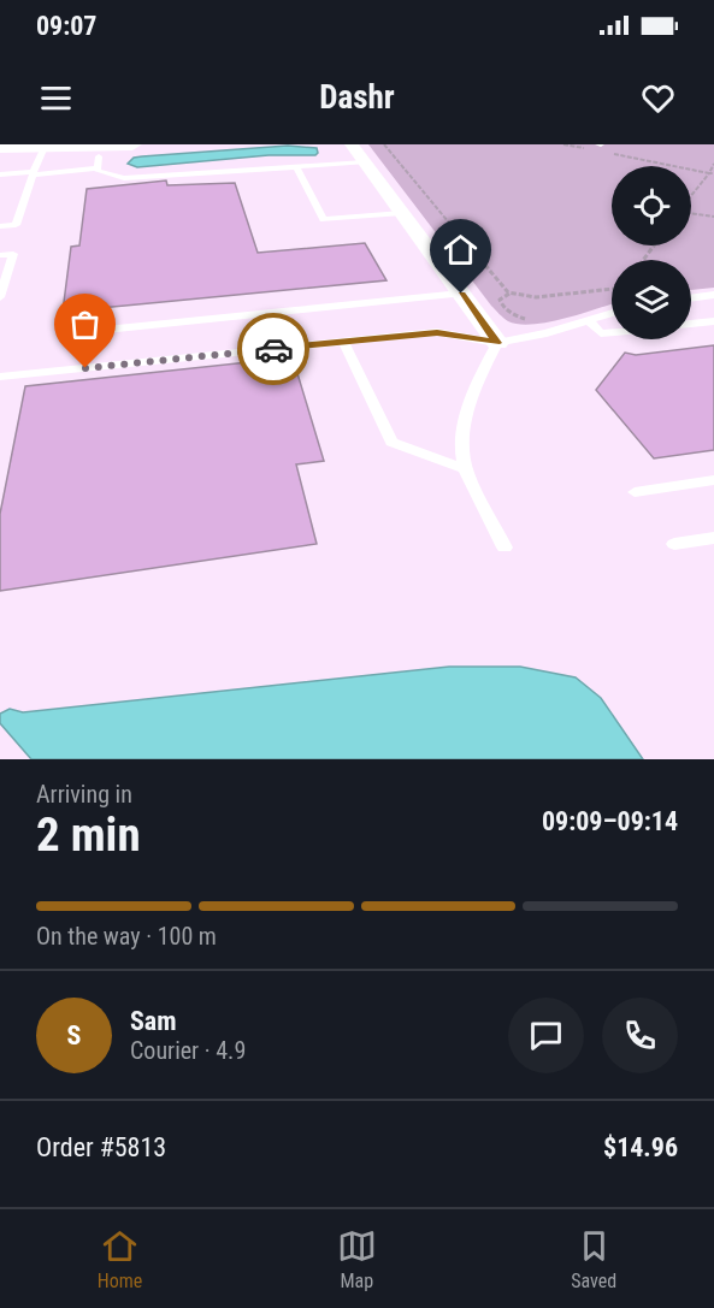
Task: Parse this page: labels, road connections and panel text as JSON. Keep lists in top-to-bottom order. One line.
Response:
{"page":{"status":"09:07","header":"Dashr","heading":["2 min","Arriving in","09:09–09:14"],"panel":["Sam","Courier · 4.9","Order #5813","$14.96"],"bar":"On the way · 100 m","round":"S","tabs":["Home","Map","Saved"]}}
